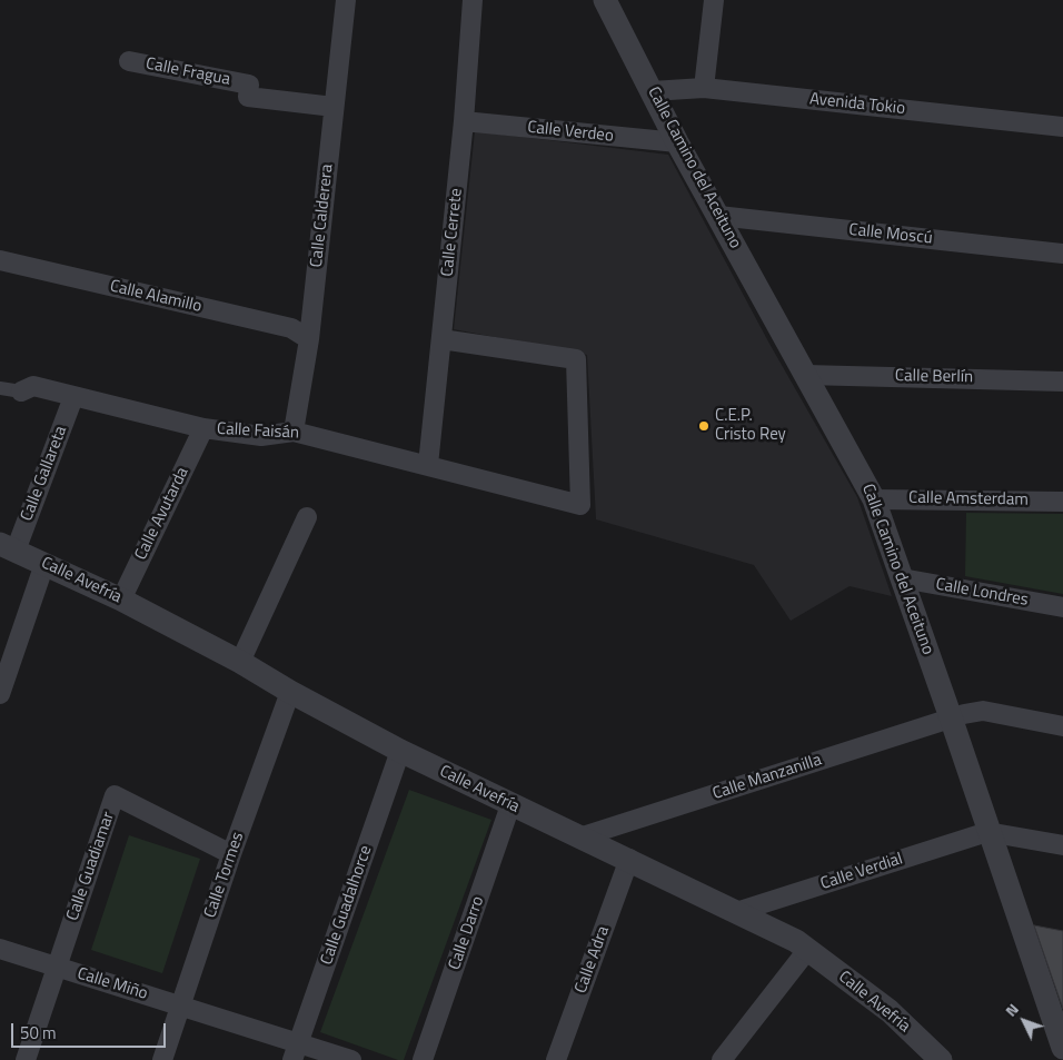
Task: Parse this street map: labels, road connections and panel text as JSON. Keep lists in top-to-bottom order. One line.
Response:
{"streets":{"street":["Calle Fragua","Avenida Tokio","Calle Verdeo","Calle Camino del Aceituno","Calle Calderera","Calle Cerrete","Calle Moscú","Calle Alamillo","Calle Berlín","Calle Faisán","Calle Gallareta","Calle Amsterdam","Calle Avutarda","Calle Avefría","Calle Londres","Calle Manzanilla","Calle Guadiamar","Calle Verdial","Calle Tormes","Calle Guadalhorce","Calle Darro","Calle Adra","Calle Miño"]},"crossings":[["Calle Fragua","Calle Calderera"],["Avenida Tokio","Calle Camino del Aceituno"],["Calle Verdeo","Calle Camino del Aceituno"],["Calle Verdeo","Calle Cerrete"],["Calle Camino del Aceituno","Calle Moscú"],["Calle Camino del Aceituno","Calle Berlín"],["Calle Camino del Aceituno","Calle Amsterdam"],["Calle Camino del Aceituno","Calle Londres"],["Calle Camino del Aceituno","Calle Manzanilla"],["Calle Camino del Aceituno","Calle Verdial"],["Calle Calderera","Calle Alamillo"],["Calle Calderera","Calle Faisán"],["Calle Cerrete","Calle Faisán"],["Calle Faisán","Calle Gallareta"],["Calle Faisán","Calle Avutarda"],["Calle Gallareta","Calle Avefría"],["Calle Avutarda","Calle Avefría"],["Calle Avefría","Calle Manzanilla"],["Calle Avefría","Calle Verdial"],["Calle Avefría","Calle Tormes"],["Calle Avefría","Calle Guadalhorce"],["Calle Avefría","Calle Darro"],["Calle Avefría","Calle Adra"],["Calle Guadiamar","Calle Tormes"],["Calle Guadiamar","Calle Miño"],["Calle Tormes","Calle Miño"],["Calle Guadalhorce","Calle Miño"]],"places":["C.E.P. Cristo Rey"],"scale_bar":"50 m","north":"top left"}
